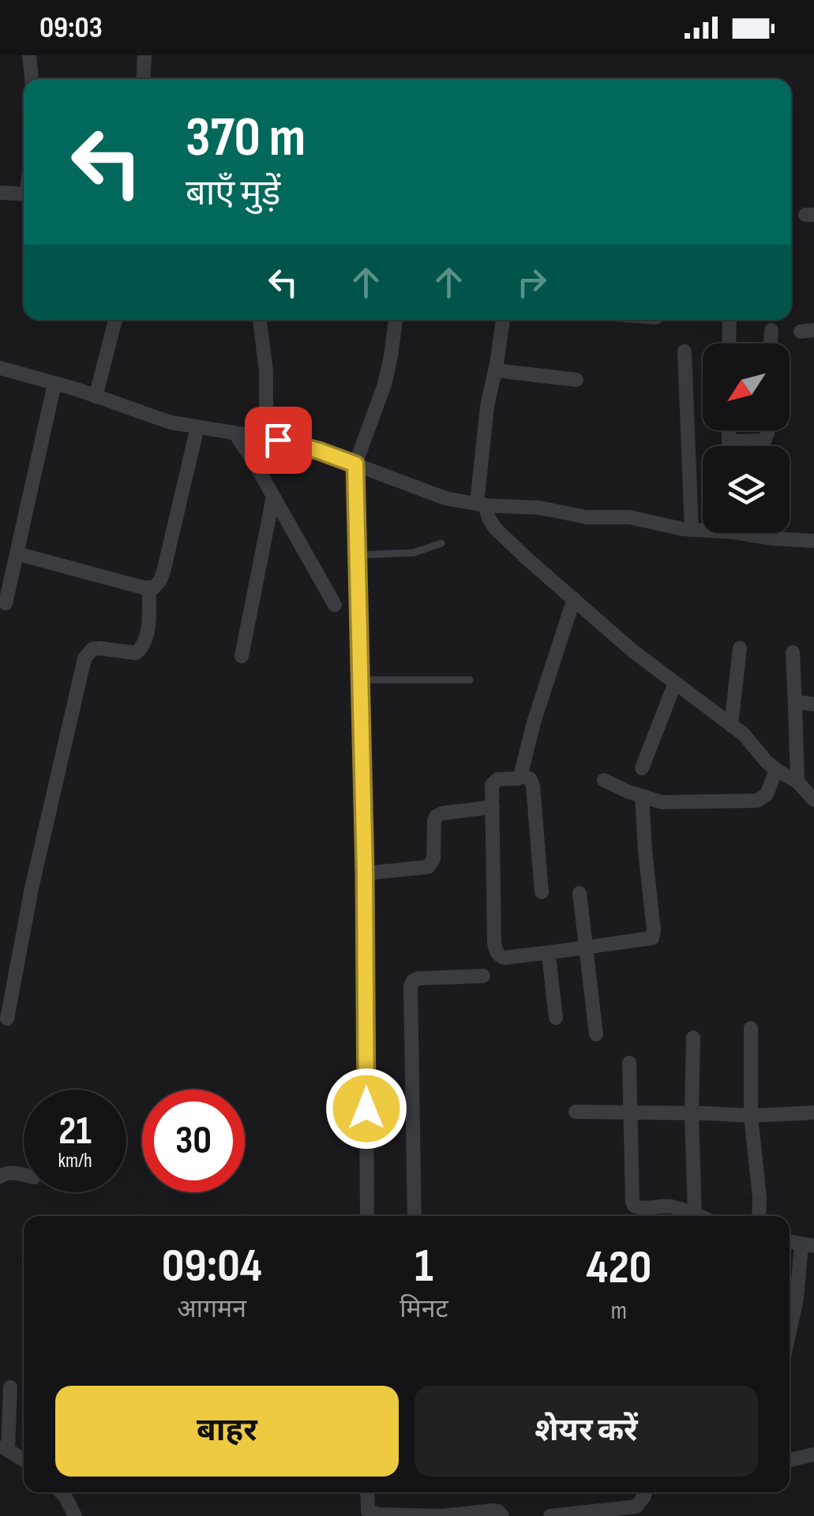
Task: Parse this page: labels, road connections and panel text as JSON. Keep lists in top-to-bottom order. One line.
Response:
{"north":"bottom left","page":{"status":"09:03","turn":["370 m","बाएँ मुड़ें"],"speed":"21 km/h","limit":"30","eta":["09:04","आगमन","1","मिनट","420","m"],"buttons":["बाहर","शेयर करें"]}}
